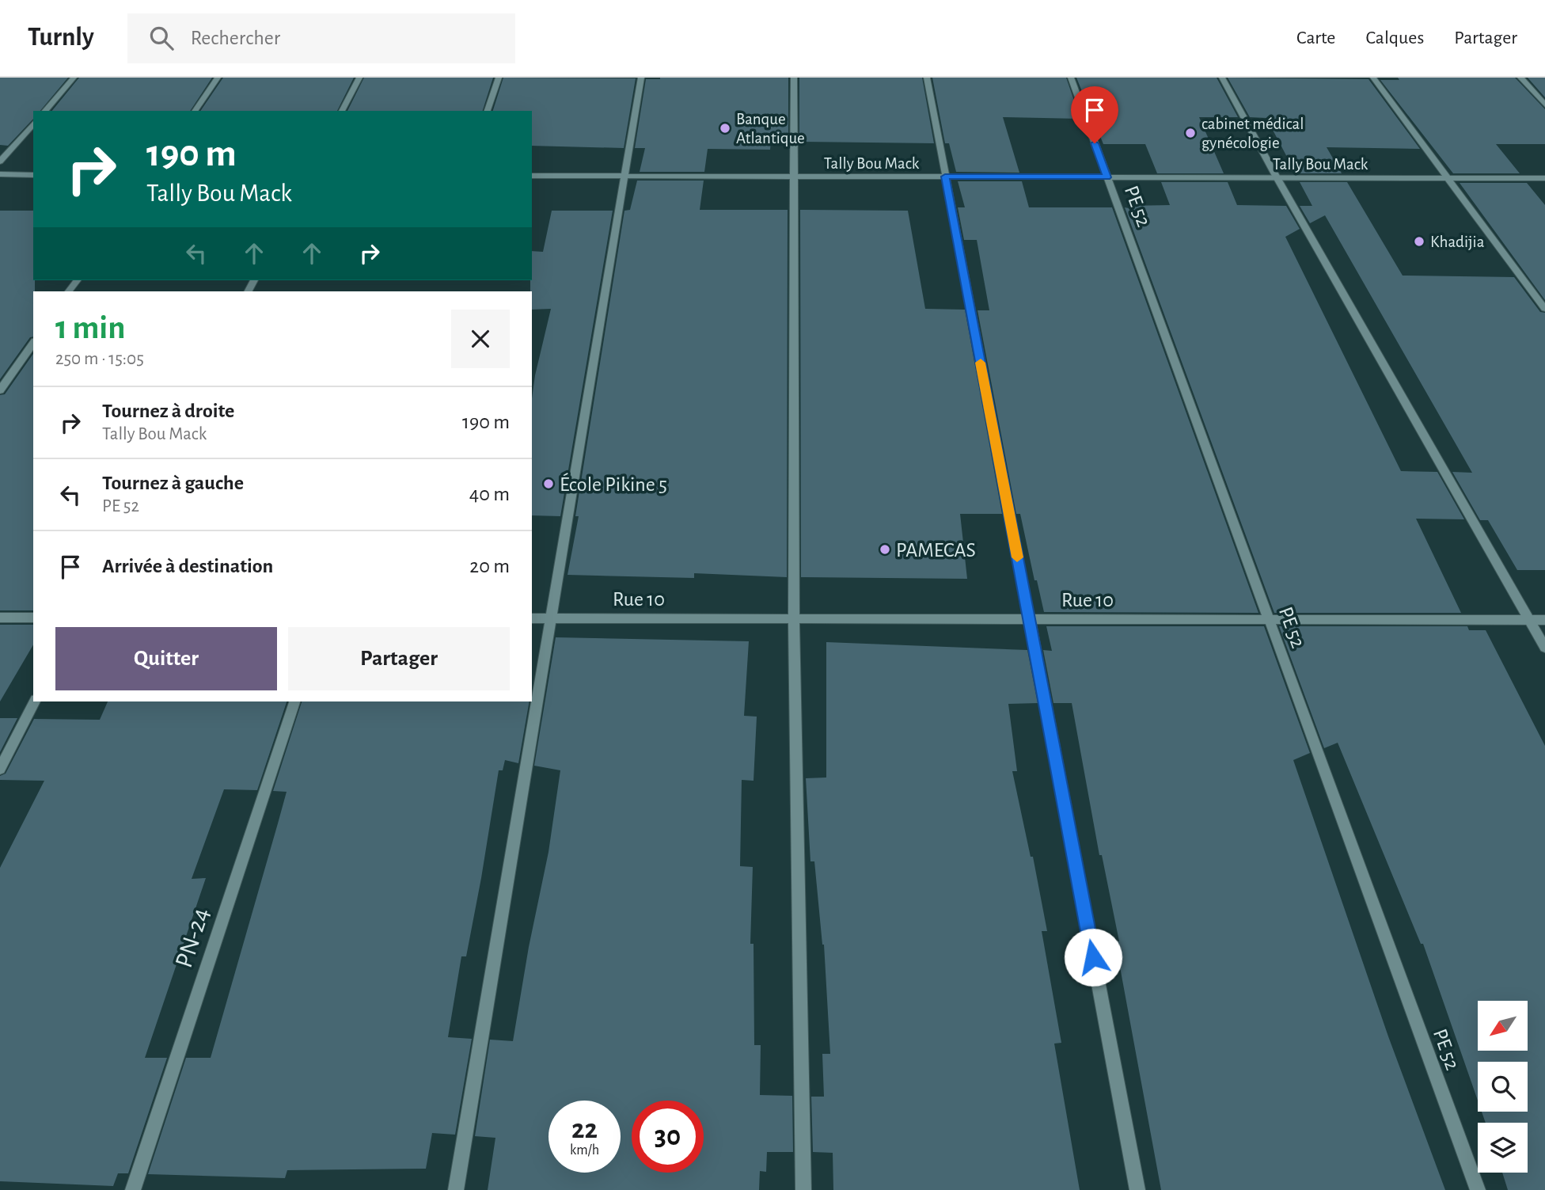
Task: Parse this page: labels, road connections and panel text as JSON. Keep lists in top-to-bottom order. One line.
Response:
{"streets":{"street":["Tally Bou Mack","PE 52","Rue 10","PN-24"]},"crossings":[["Tally Bou Mack","PE 52"],["PE 52","Rue 10"]],"places":["Banque Atlantique","cabinet médical gynécologie","Khadijia","École Pikine 5","PAMECAS"],"north":"bottom left","page":{"header":"Turnly","search":"Rechercher","nav":["Carte","Calques","Partager"],"turn":["190 m","Tally Bou Mack"],"heading":["1 min","250 m · 15:05"],"list":[{"name":"Tournez à droite","note":"Tally Bou Mack","value":"190 m"},{"name":"Tournez à gauche","note":"PE 52","value":"40 m"},{"name":"Arrivée à destination","value":"20 m"}],"buttons":["Quitter","Partager"],"speed":"22 km/h","limit":"30"}}
